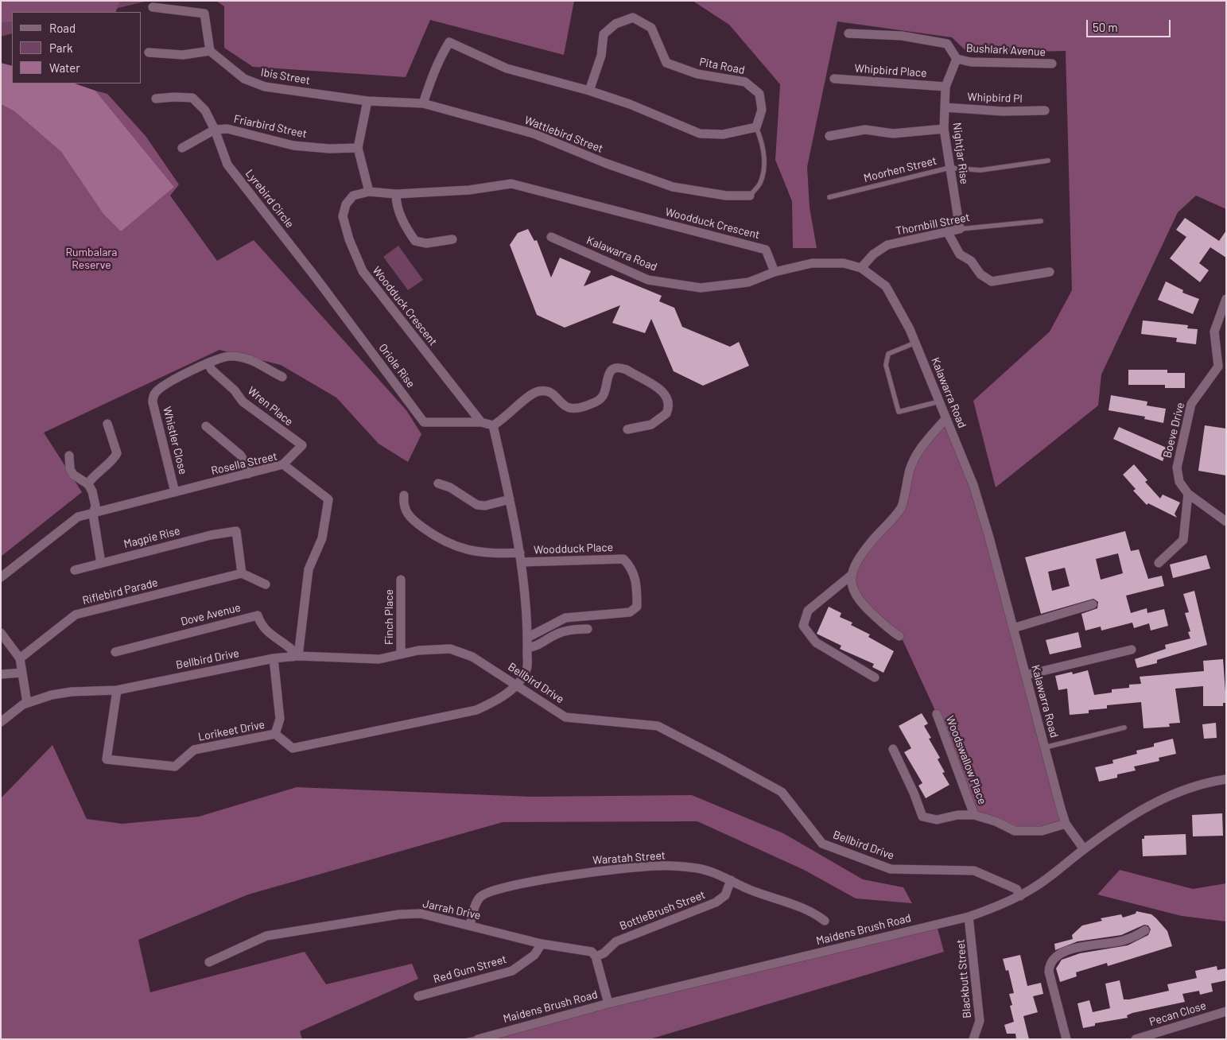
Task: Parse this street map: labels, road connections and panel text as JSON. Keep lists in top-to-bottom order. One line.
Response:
{"streets":{"street":["Bushlark Avenue","Pita Road","Whipbird Place","Ibis Street","Whipbird Pl","Friarbird Street","Wattlebird Street","Nightjar Rise","Lyrebird Circle","Woodduck Crescent","Thornbill Street","Kalawarra Road","Oriole Rise","Wren Place","Boeve Drive","Whistler Close","Rosella Street","Magpie Rise","Woodduck Place","Riflebird Parade","Dove Avenue","Finch Place","Bellbird Drive","Lorikeet Drive","Woodswallow Place","Waratah Street","Jarrah Drive","BottleBrush Street","Maidens Brush Road","Red Gum Street","Blackbutt Street","Pecan Close"],"lane":["Moorhen Street"]},"crossings":[["Bushlark Avenue","Nightjar Rise"],["Whipbird Place","Nightjar Rise"],["Ibis Street","Wattlebird Street"],["Whipbird Pl","Nightjar Rise"],["Friarbird Street","Lyrebird Circle"],["Nightjar Rise","Moorhen Street"],["Nightjar Rise","Thornbill Street"],["Lyrebird Circle","Oriole Rise"],["Woodduck Crescent","Kalawarra Road"],["Woodduck Crescent","Oriole Rise"],["Thornbill Street","Kalawarra Road"],["Kalawarra Road","Maidens Brush Road"],["Wren Place","Whistler Close"],["Wren Place","Rosella Street"],["Whistler Close","Rosella Street"],["Rosella Street","Dove Avenue"],["Rosella Street","Bellbird Drive"],["Magpie Rise","Riflebird Parade"],["Dove Avenue","Bellbird Drive"],["Finch Place","Bellbird Drive"],["Bellbird Drive","Lorikeet Drive"],["Bellbird Drive","Maidens Brush Road"],["Waratah Street","Jarrah Drive"],["Waratah Street","BottleBrush Street"],["Jarrah Drive","BottleBrush Street"],["Jarrah Drive","Red Gum Street"],["Maidens Brush Road","Blackbutt Street"]],"parks":["Rumbalara Reserve"],"legend":["Road","Park","Water"],"scale_bar":"50 m"}
